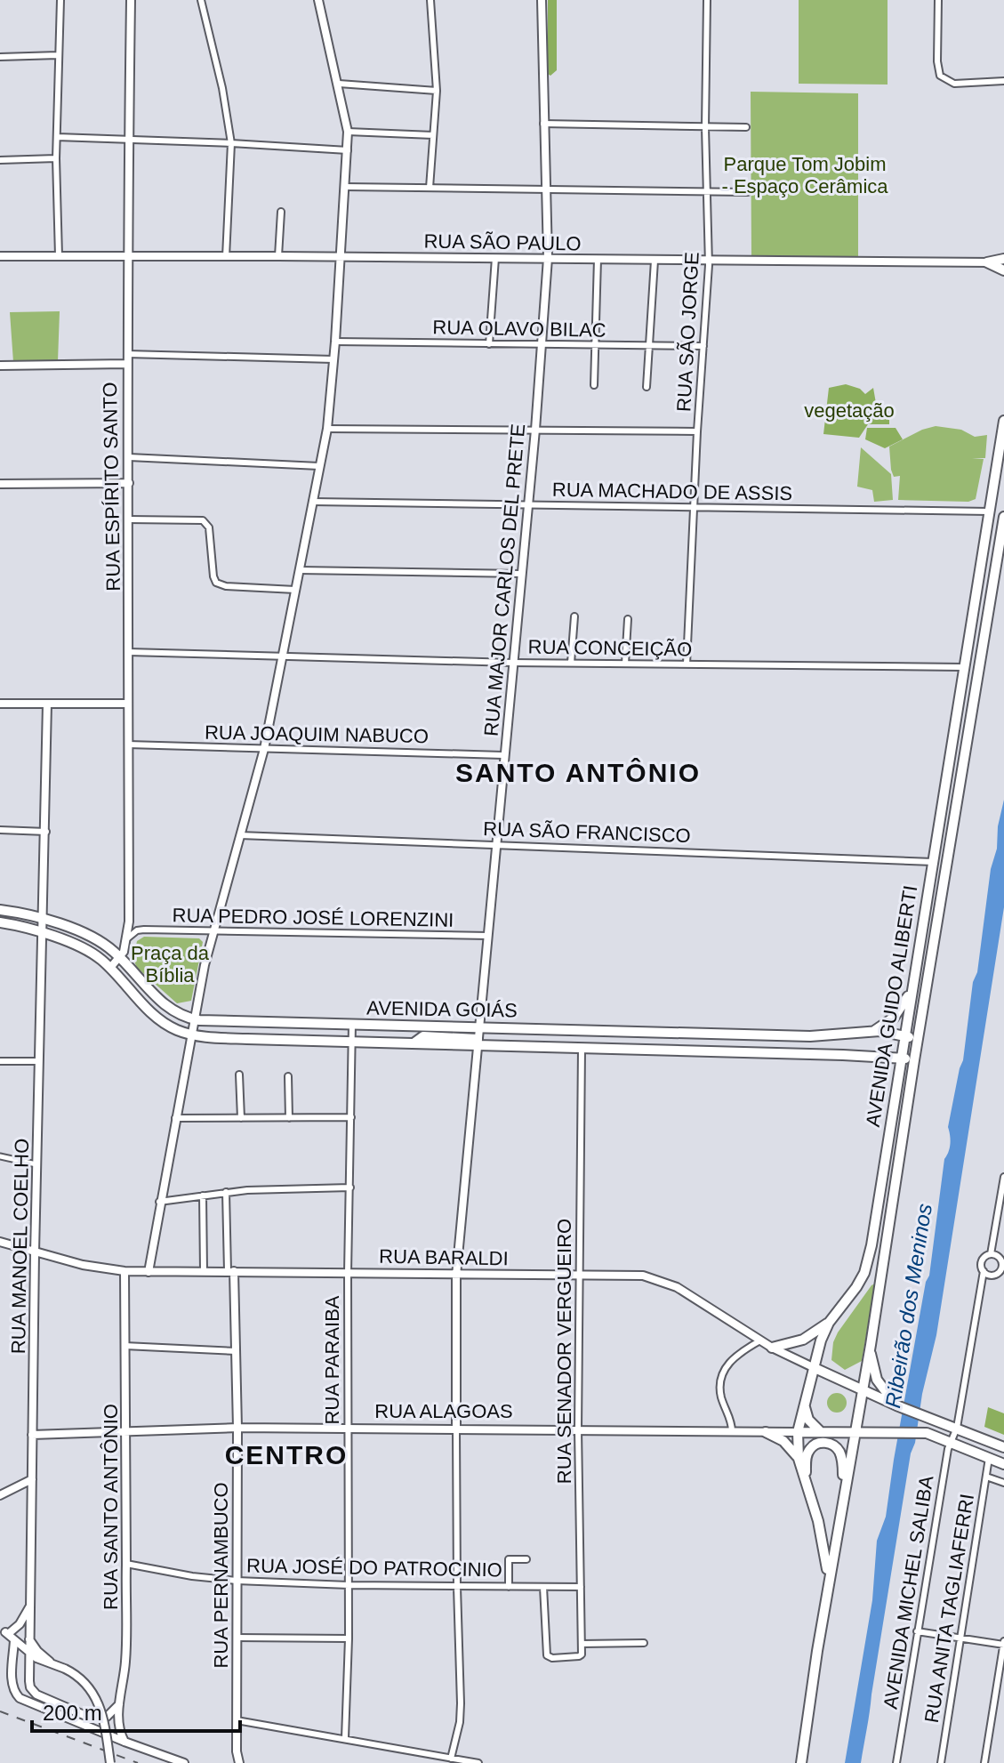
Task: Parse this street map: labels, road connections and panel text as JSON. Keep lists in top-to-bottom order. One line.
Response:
{"streets":{"main road":["AVENIDA GUIDO ALIBERTI","AVENIDA GOIÁS","RUA BARALDI","RUA ALAGOAS"],"street":["RUA SÃO PAULO","RUA OLAVO BILAC","RUA SÃO JORGE","RUA ESPÍRITO SANTO","RUA MACHADO DE ASSIS","RUA MAJOR CARLOS DEL PRETE","RUA CONCEIÇÃO","RUA JOAQUIM NABUCO","RUA SÃO FRANCISCO","RUA PEDRO JOSÉ LORENZINI","RUA MANOEL COELHO","RUA SENADOR VERGUEIRO","RUA PARAIBA","RUA SANTO ANTÔNIO","RUA JOSÉ DO PATROCINIO","RUA PERNAMBUCO","AVENIDA MICHEL SALIBA","RUA ANITA TAGLIAFERRI"]},"crossings":[["RUA SÃO PAULO","RUA SÃO JORGE"],["RUA SÃO PAULO","RUA ESPÍRITO SANTO"],["RUA SÃO PAULO","RUA MAJOR CARLOS DEL PRETE"],["RUA OLAVO BILAC","RUA SÃO JORGE"],["RUA OLAVO BILAC","RUA MAJOR CARLOS DEL PRETE"],["RUA SÃO JORGE","RUA MACHADO DE ASSIS"],["RUA SÃO JORGE","RUA CONCEIÇÃO"],["RUA ESPÍRITO SANTO","RUA CONCEIÇÃO"],["RUA ESPÍRITO SANTO","RUA JOAQUIM NABUCO"],["RUA ESPÍRITO SANTO","AVENIDA GOIÁS"],["RUA MACHADO DE ASSIS","RUA MAJOR CARLOS DEL PRETE"],["RUA MACHADO DE ASSIS","AVENIDA GUIDO ALIBERTI"],["RUA MAJOR CARLOS DEL PRETE","RUA CONCEIÇÃO"],["RUA MAJOR CARLOS DEL PRETE","RUA JOAQUIM NABUCO"],["RUA MAJOR CARLOS DEL PRETE","RUA SÃO FRANCISCO"],["RUA MAJOR CARLOS DEL PRETE","RUA PEDRO JOSÉ LORENZINI"],["RUA MAJOR CARLOS DEL PRETE","AVENIDA GOIÁS"],["RUA MAJOR CARLOS DEL PRETE","RUA BARALDI"],["RUA MAJOR CARLOS DEL PRETE","RUA ALAGOAS"],["RUA MAJOR CARLOS DEL PRETE","RUA JOSÉ DO PATROCINIO"],["RUA CONCEIÇÃO","AVENIDA GUIDO ALIBERTI"],["RUA SÃO FRANCISCO","AVENIDA GUIDO ALIBERTI"],["AVENIDA GUIDO ALIBERTI","AVENIDA GOIÁS"],["AVENIDA GUIDO ALIBERTI","RUA BARALDI"],["AVENIDA GUIDO ALIBERTI","RUA ALAGOAS"],["AVENIDA GOIÁS","RUA MANOEL COELHO"],["AVENIDA GOIÁS","RUA SENADOR VERGUEIRO"],["AVENIDA GOIÁS","RUA PARAIBA"],["RUA MANOEL COELHO","RUA BARALDI"],["RUA MANOEL COELHO","RUA ALAGOAS"],["RUA BARALDI","RUA SENADOR VERGUEIRO"],["RUA BARALDI","RUA PARAIBA"],["RUA BARALDI","RUA ALAGOAS"],["RUA BARALDI","RUA SANTO ANTÔNIO"],["RUA BARALDI","RUA PERNAMBUCO"],["RUA BARALDI","AVENIDA MICHEL SALIBA"],["RUA SENADOR VERGUEIRO","RUA ALAGOAS"],["RUA SENADOR VERGUEIRO","RUA JOSÉ DO PATROCINIO"],["RUA PARAIBA","RUA ALAGOAS"],["RUA PARAIBA","RUA JOSÉ DO PATROCINIO"],["RUA ALAGOAS","RUA SANTO ANTÔNIO"],["RUA ALAGOAS","RUA PERNAMBUCO"],["RUA ALAGOAS","AVENIDA MICHEL SALIBA"],["RUA SANTO ANTÔNIO","RUA JOSÉ DO PATROCINIO"],["RUA JOSÉ DO PATROCINIO","RUA PERNAMBUCO"]],"districts":["SANTO ANTÔNIO","CENTRO"],"water":["Ribeirão dos Meninos"],"parks":["Parque Tom Jobim - Espaço Cerâmica","vegetação","Praça da Bíblia"],"scale_bar":"200 m"}
